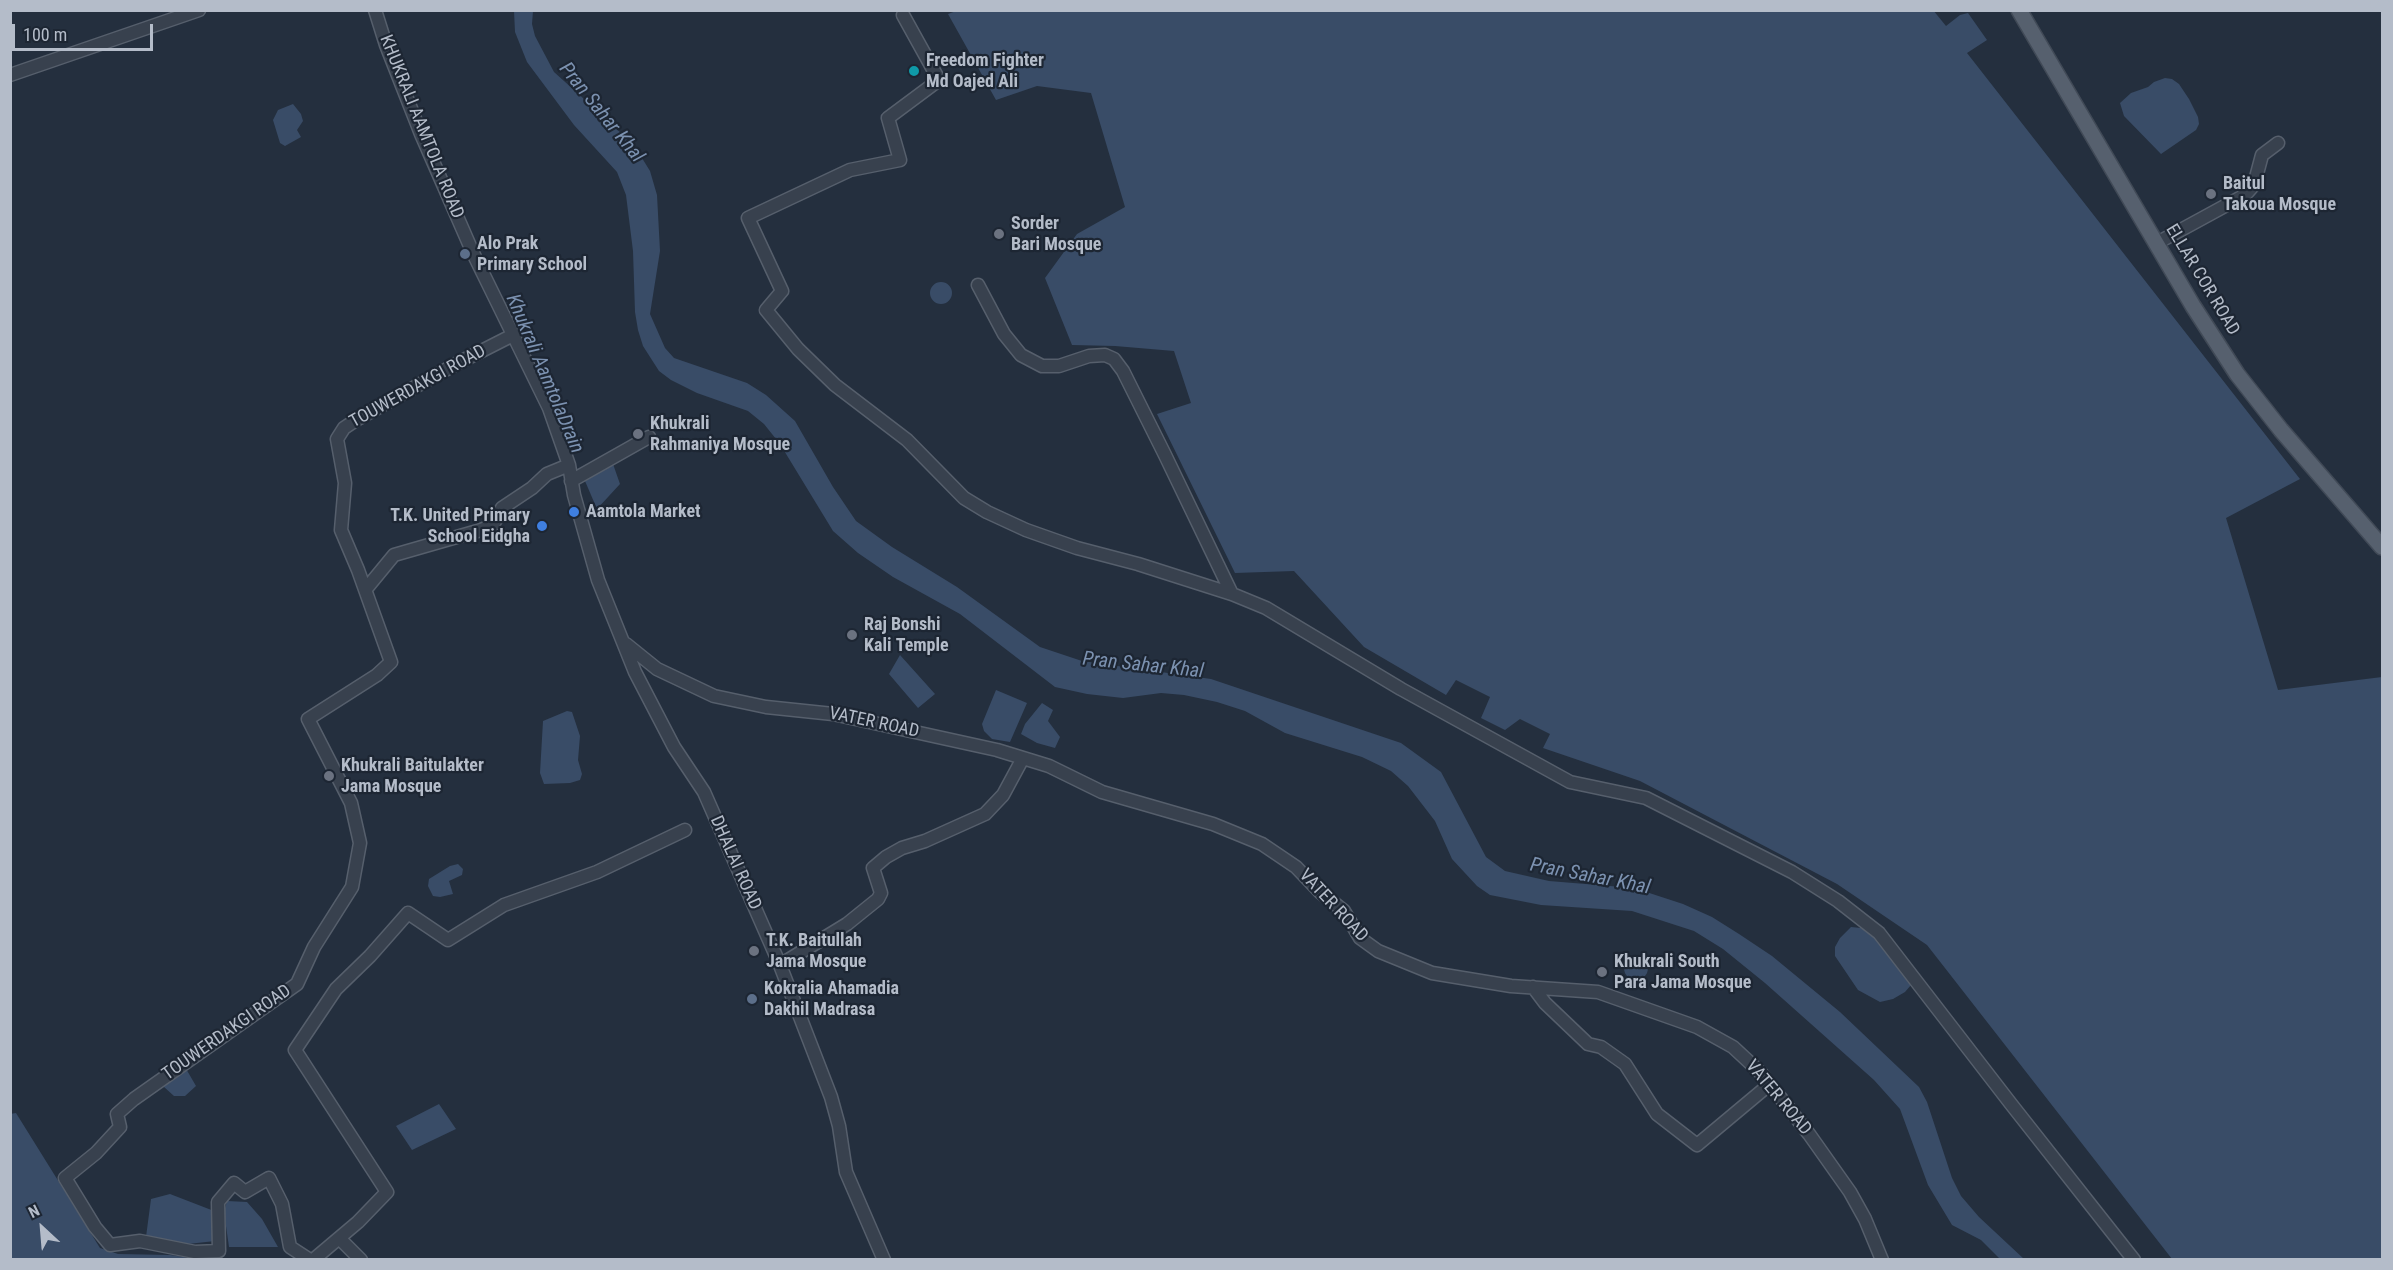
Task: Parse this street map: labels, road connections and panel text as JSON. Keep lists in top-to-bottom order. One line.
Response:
{"streets":{"main road":["ELLAR COR ROAD"],"street":["KHUKRALI AAMTOLA ROAD","TOUWERDAKGI ROAD","VATER ROAD","DHALAI ROAD"]},"crossings":[["KHUKRALI AAMTOLA ROAD","TOUWERDAKGI ROAD"],["KHUKRALI AAMTOLA ROAD","VATER ROAD"],["KHUKRALI AAMTOLA ROAD","DHALAI ROAD"],["VATER ROAD","DHALAI ROAD"]],"water":["Pran Sahar Khal","Khukrali AamtolaDrain"],"places":["Freedom Fighter Md Oajed Ali","Baitul Takoua Mosque","Sorder Bari Mosque","Alo Prak Primary School","Khukrali Rahmaniya Mosque","Aamtola Market","T.K. United Primary School Eidgha","Raj Bonshi Kali Temple","Khukrali Baitulakter Jama Mosque","T.K. Baitullah Jama Mosque","Khukrali South Para Jama Mosque","Kokralia Ahamadia Dakhil Madrasa"],"scale_bar":"100 m","north":"top left"}
